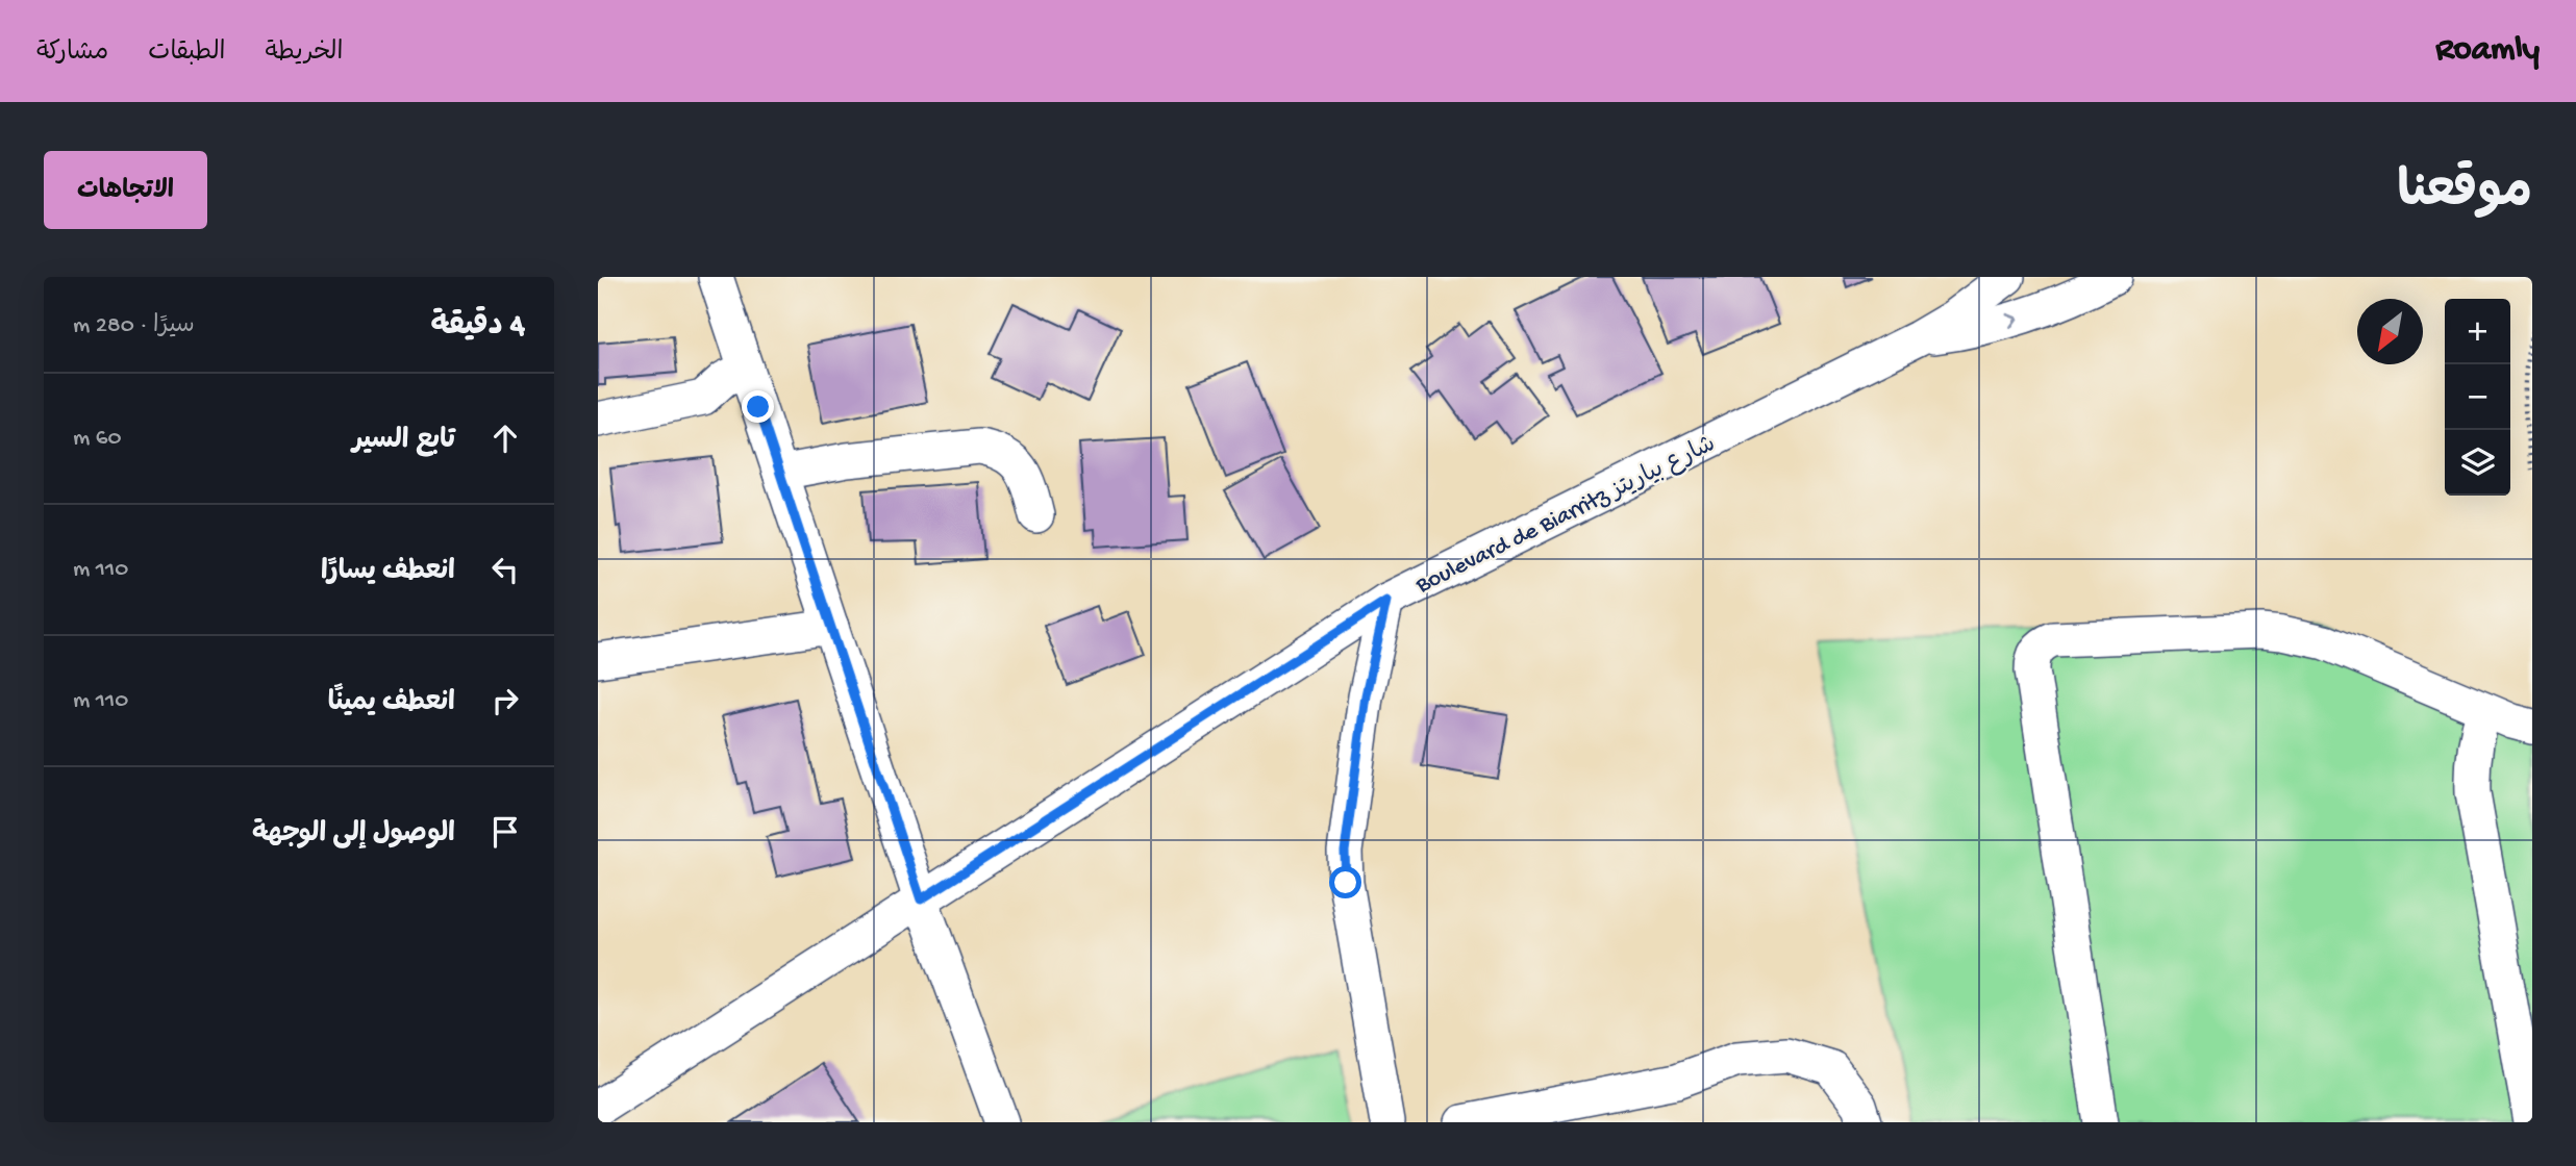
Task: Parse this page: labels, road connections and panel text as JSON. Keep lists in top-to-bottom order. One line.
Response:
{"streets":{"street":["Boulevard de Biarritz شارع بياريتز"]},"north":"bottom left","page":{"header":"Roamly","nav":["الخريطة","الطبقات","مشاركة"],"title":"موقعنا","buttons":"الاتجاهات","heading":["4 دقيقة","سيرًا · 280 m"],"map_buttons":["+","−"],"list":[["تابع السير","60 m"],["انعطف يسارًا","110 m"],["انعطف يمينًا","110 m"],"الوصول إلى الوجهة"]}}
